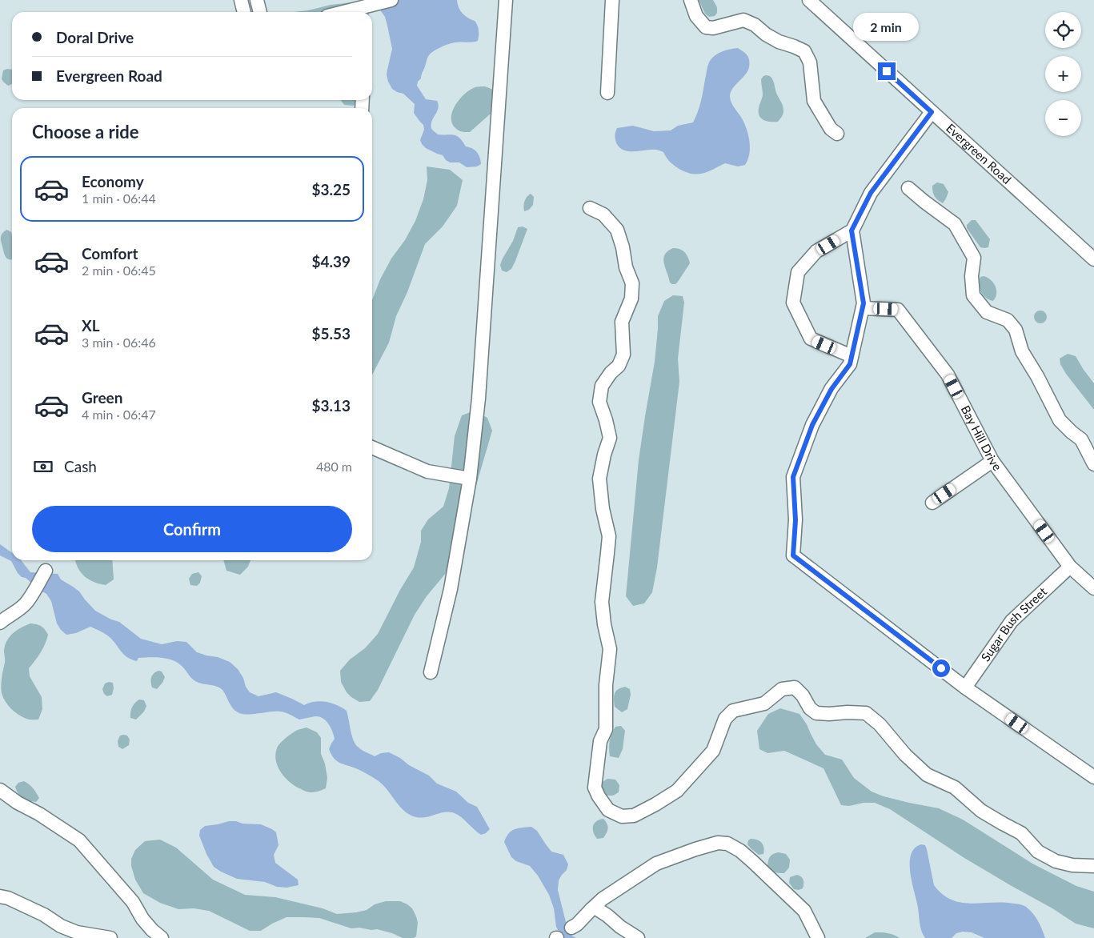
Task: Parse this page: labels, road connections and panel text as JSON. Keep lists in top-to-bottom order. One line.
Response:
{"streets":{"street":["Evergreen Road","Bay Hill Drive","Sugar Bush Street"]},"crossings":[["Bay Hill Drive","Sugar Bush Street"]],"page":{"map_buttons":["+","−"],"banner":["Doral Drive","Evergreen Road"],"bubble":"2 min","heading":"Choose a ride","list":[{"name":"Economy","note":"1 min · 06:44","value":"$3.25"},{"name":"Comfort","note":"2 min · 06:45","value":"$4.39"},{"name":"XL","note":"3 min · 06:46","value":"$5.53"},{"name":"Green","note":"4 min · 06:47","value":"$3.13"}],"pay":["Cash","480 m"],"buttons":"Confirm"}}
